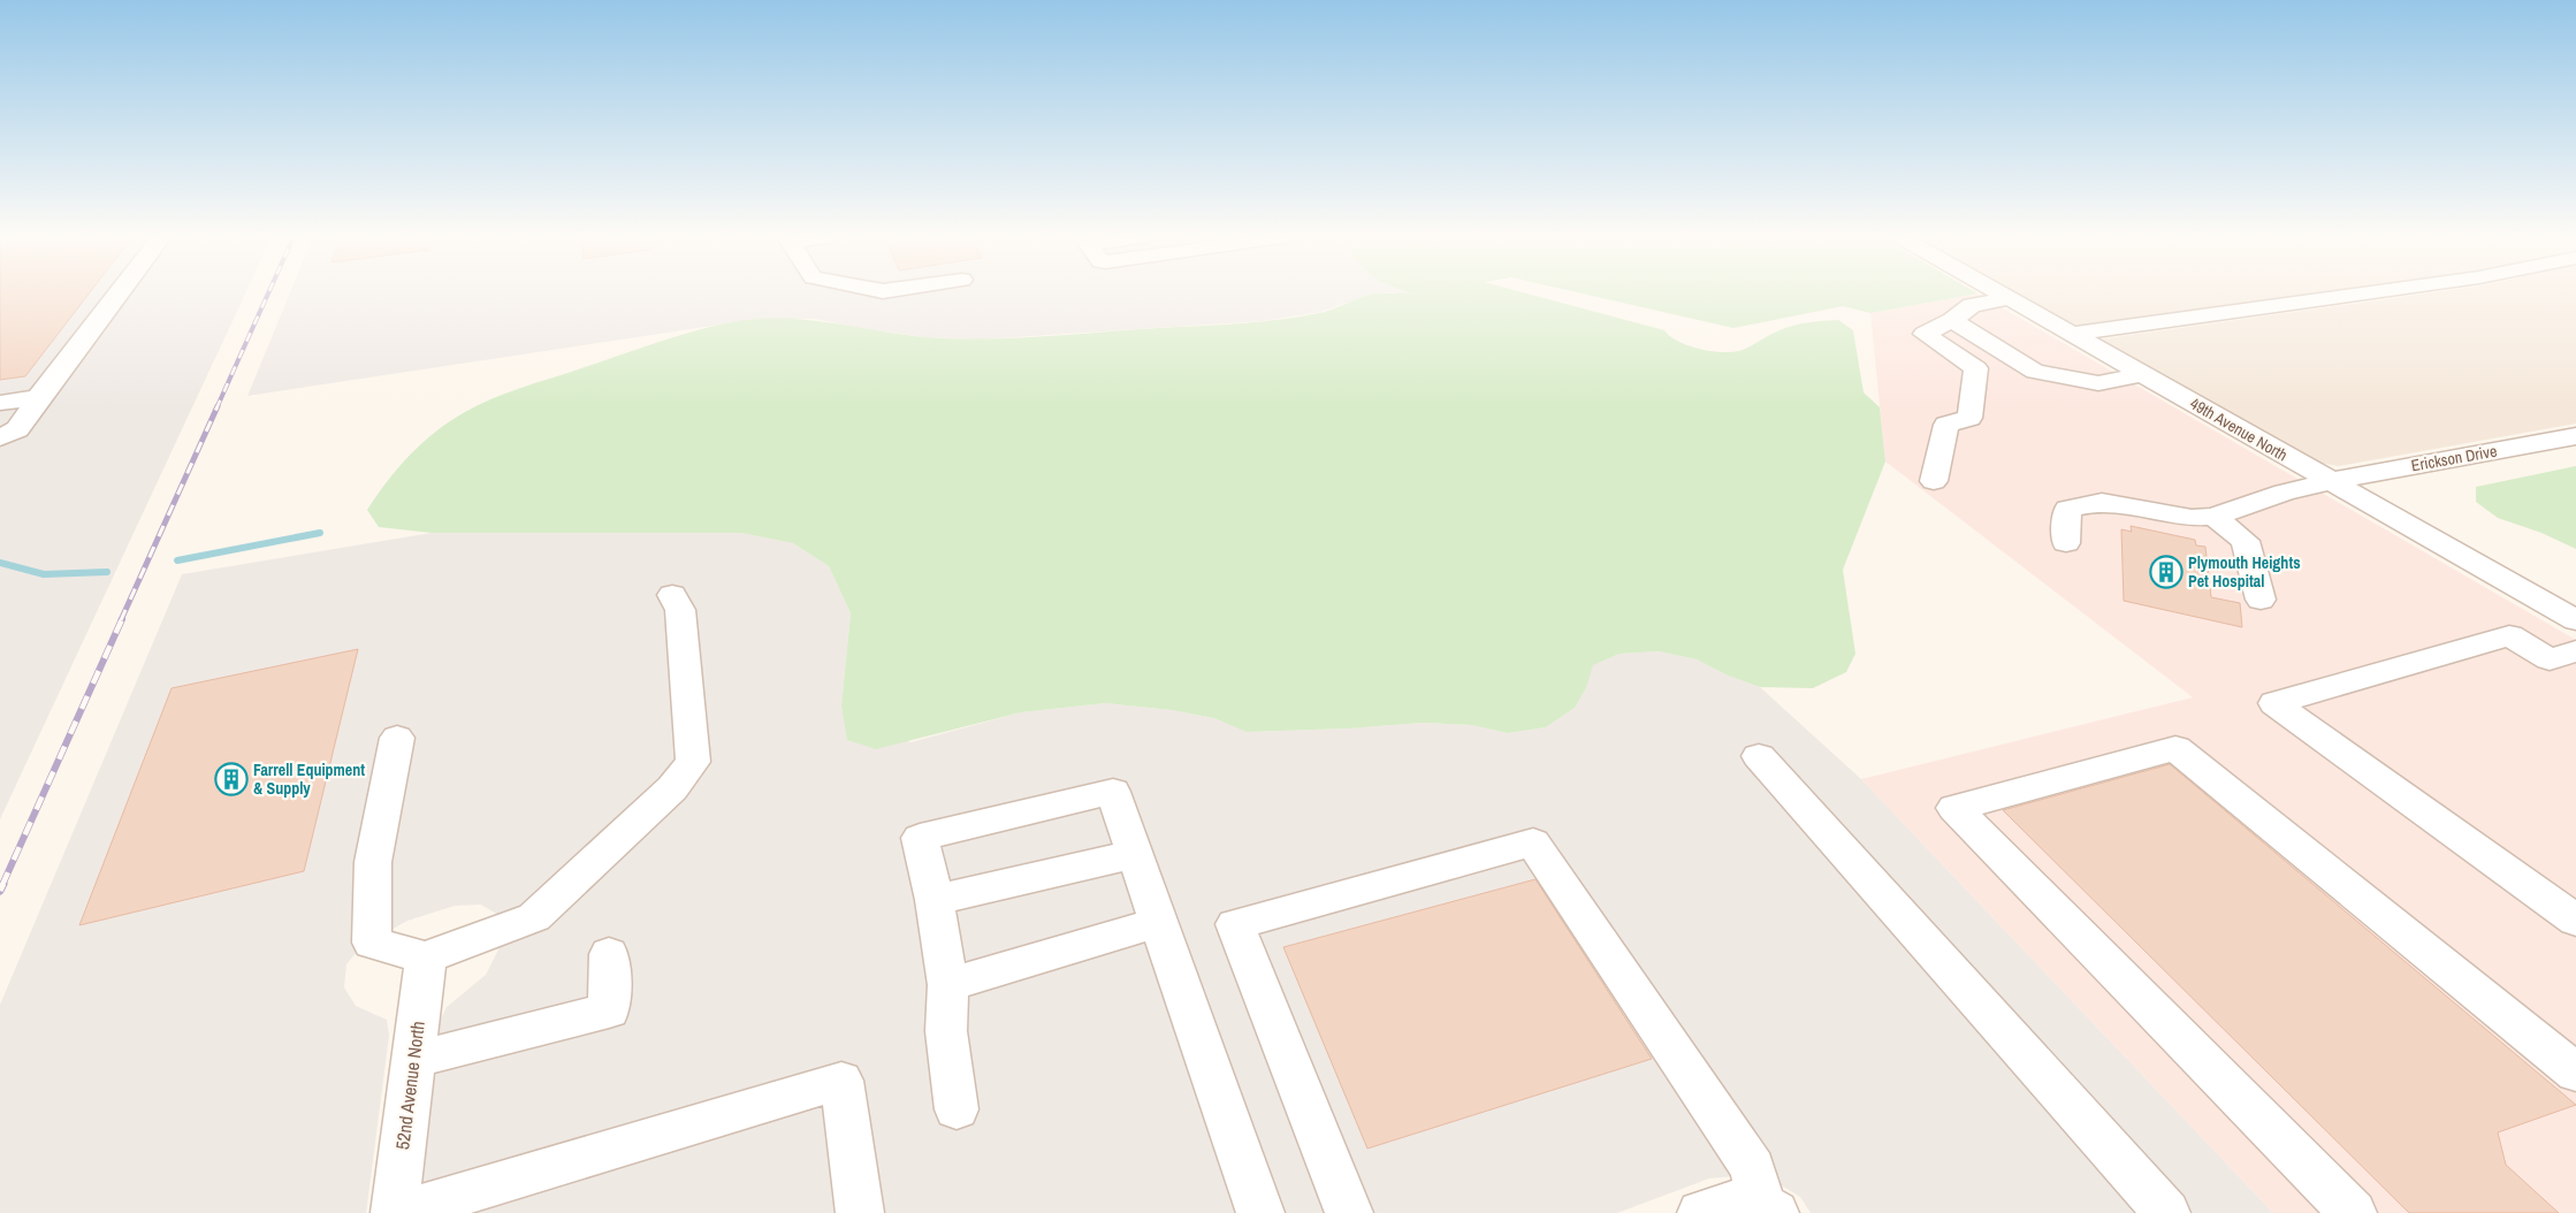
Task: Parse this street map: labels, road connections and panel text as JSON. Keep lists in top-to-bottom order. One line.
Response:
{"streets":{"street":["49th Avenue North","Erickson Drive","52nd Avenue North"]},"crossings":[["49th Avenue North","Erickson Drive"]],"places":{"building":["Plymouth Heights Pet Hospital","Farrell Equipment & Supply"]}}
